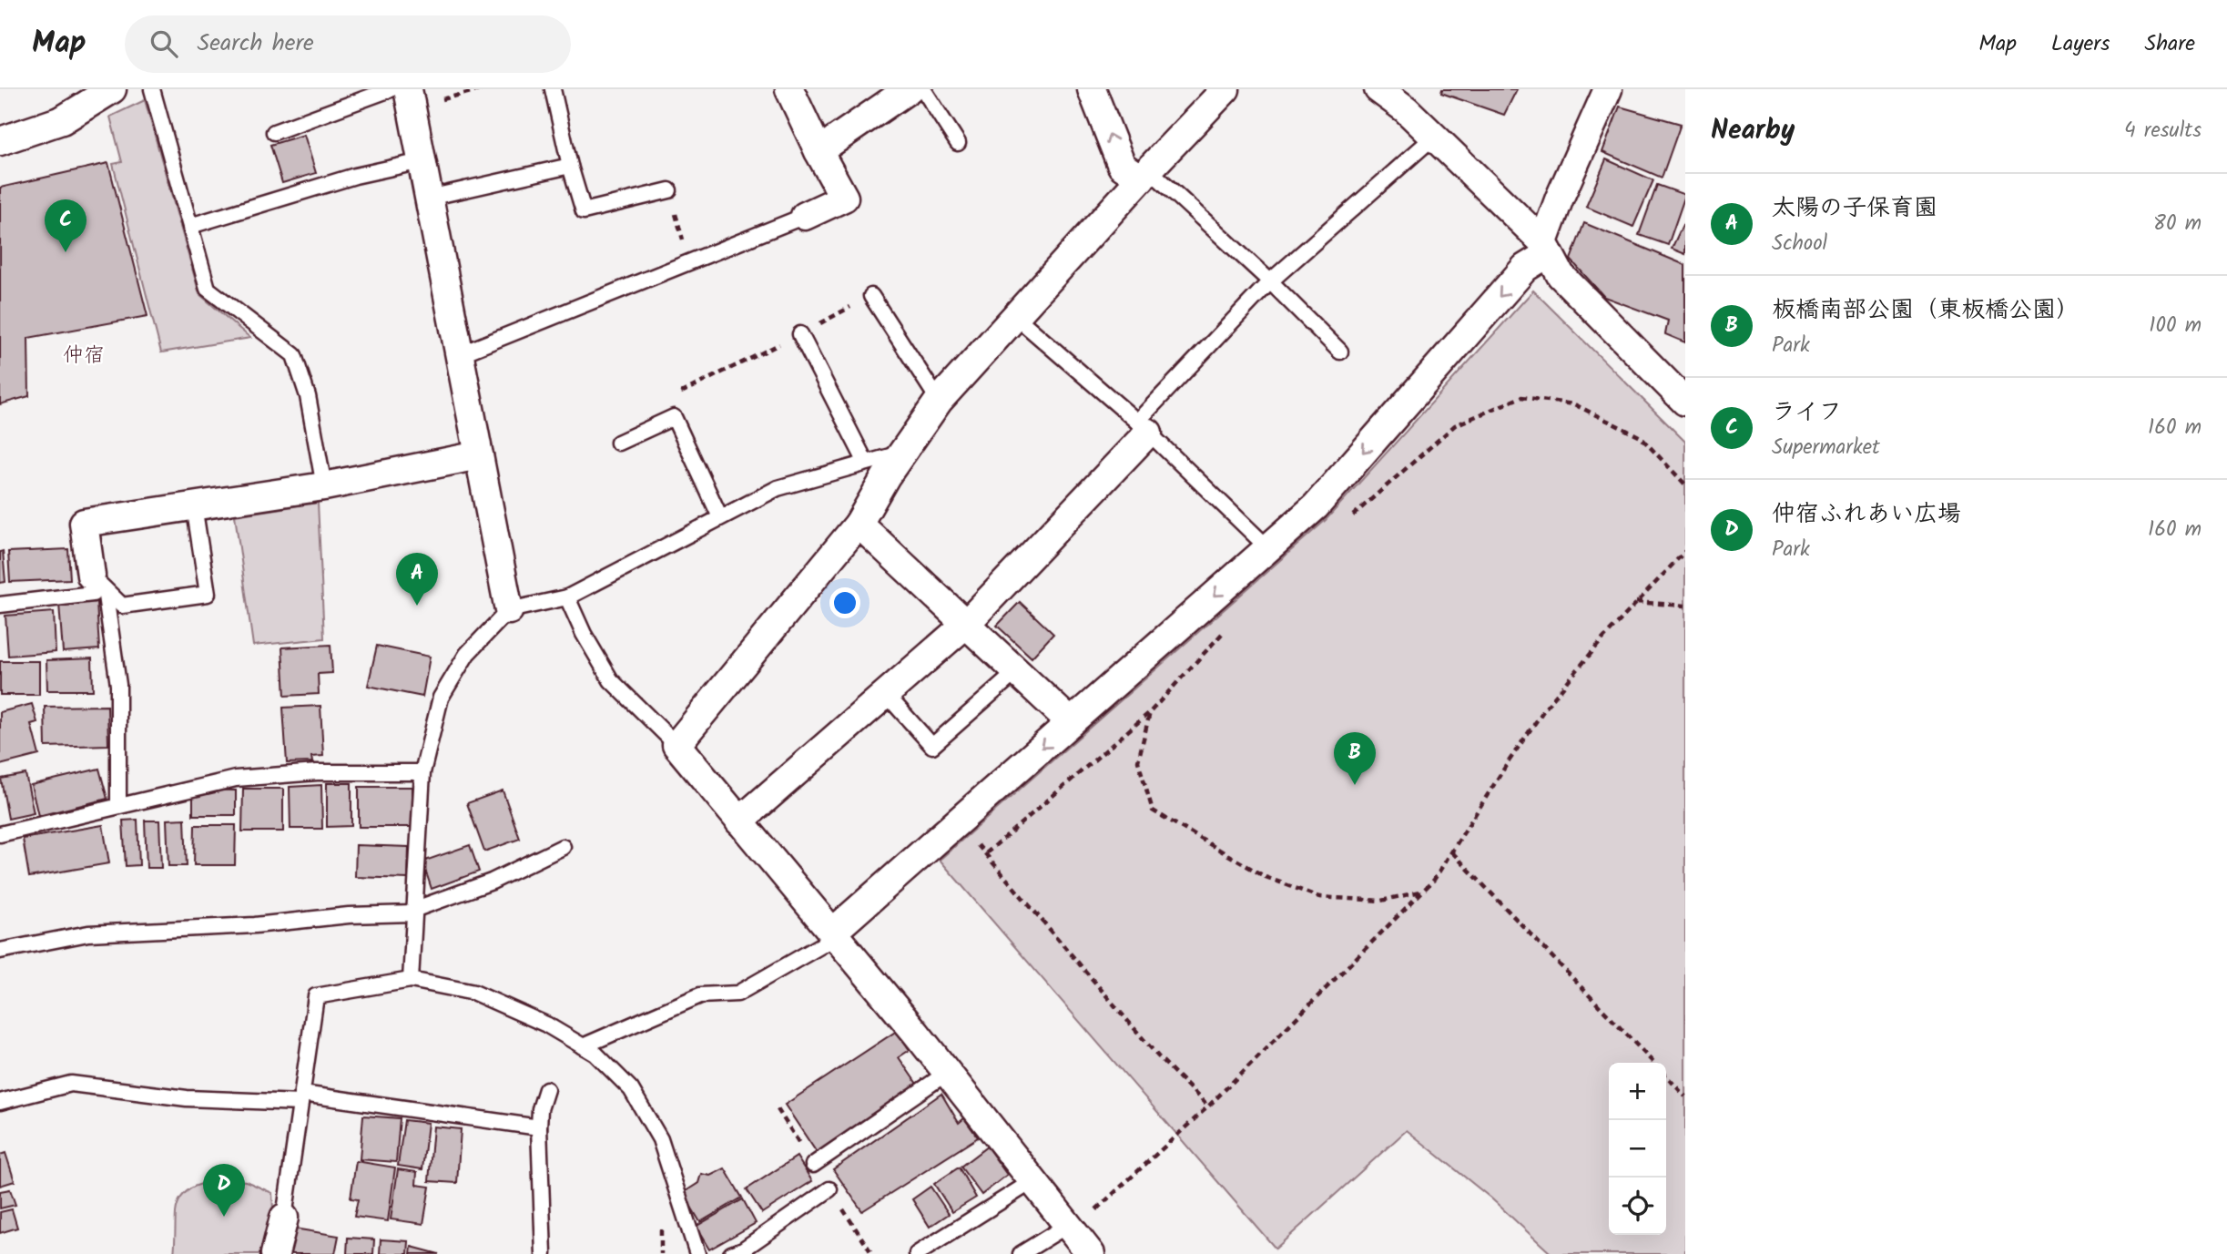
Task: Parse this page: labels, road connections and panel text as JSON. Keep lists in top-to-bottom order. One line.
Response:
{"districts":["仲宿"],"page":{"header":"Map","search":"Search here","nav":["Map","Layers","Share"],"heading":["Nearby","4 results"],"list":[{"mark":"A","name":"太陽の子保育園","note":"School","value":"80 m"},{"mark":"B","name":"板橋南部公園（東板橋公園）","note":"Park","value":"100 m"},{"mark":"C","name":"ライフ","note":"Supermarket","value":"160 m"},{"mark":"D","name":"仲宿ふれあい広場","note":"Park","value":"160 m"}],"pins":["C","A","B","D"],"map_buttons":["+","−"]}}
